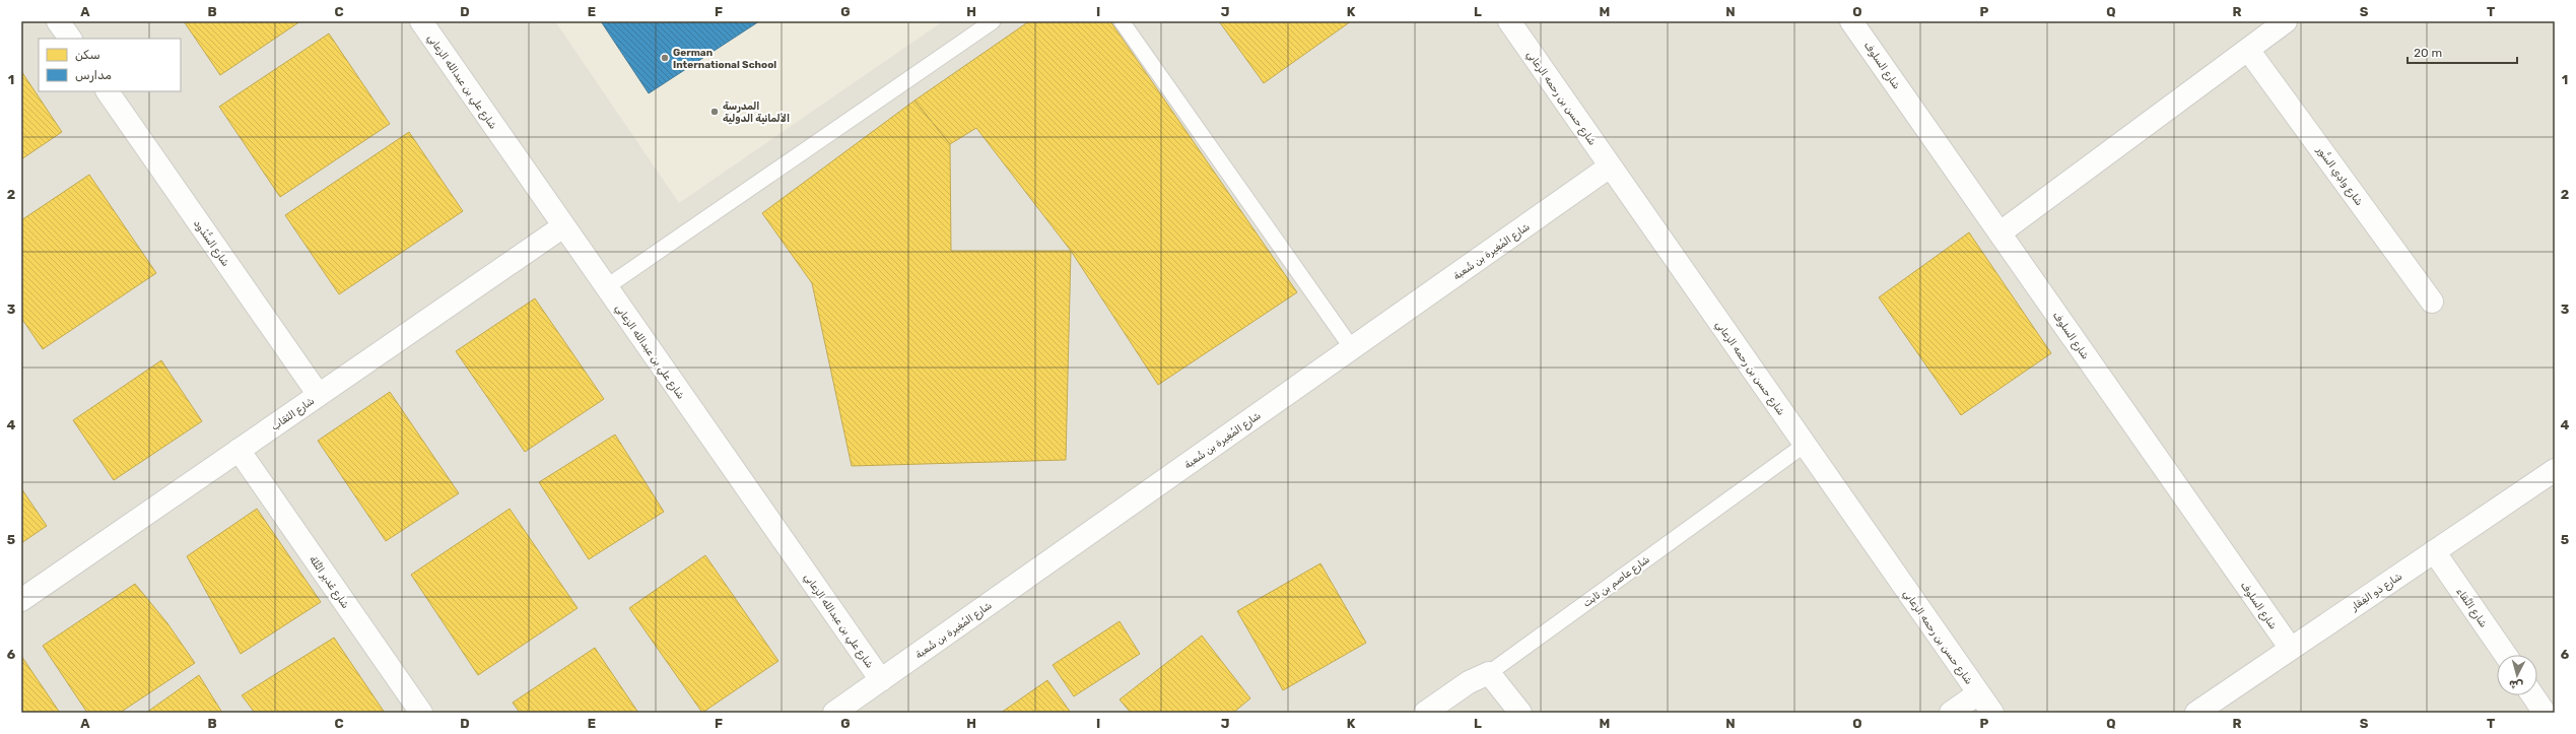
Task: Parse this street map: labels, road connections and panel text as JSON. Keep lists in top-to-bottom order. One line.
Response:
{"streets":{"street":["شارع السلوف","شارع علي بن عبدالله الزعابي","شارع حسن بن رحمه الزعابي","شارع وادِي السُّور","شارع السُّدُود","شارع المُغِيرة بن شُعبة","شارع الثقاب","شارع عاصم بن ثابت","شارع غَدير الثَّلة","شارع ذو الفِقار","شارع النَّقاء"]},"crossings":[["شارع السلوف","شارع ذو الفِقار"],["شارع علي بن عبدالله الزعابي","شارع المُغِيرة بن شُعبة"],["شارع علي بن عبدالله الزعابي","شارع الثقاب"],["شارع حسن بن رحمه الزعابي","شارع المُغِيرة بن شُعبة"],["شارع حسن بن رحمه الزعابي","شارع عاصم بن ثابت"],["شارع السُّدُود","شارع الثقاب"],["شارع الثقاب","شارع غَدير الثَّلة"],["شارع ذو الفِقار","شارع النَّقاء"]],"places":["German International School","المدرسة الألمانية الدولية"],"legend":["سكن","مدارس"],"scale_bar":"20 m","north":"bottom","grid":{"columns":["A","B","C","D","E","F","G","H","I","J","K","L","M","N","O","P","Q","R","S","T"],"rows":["1","2","3","4","5","6"]}}
